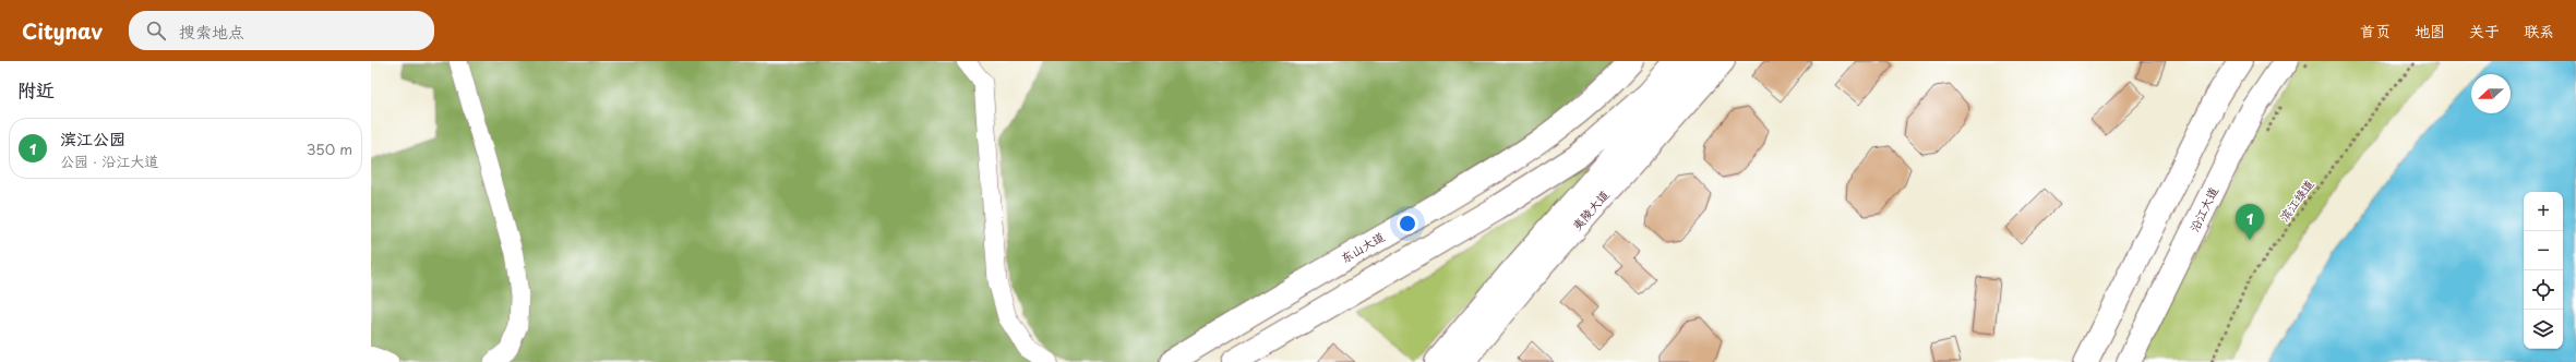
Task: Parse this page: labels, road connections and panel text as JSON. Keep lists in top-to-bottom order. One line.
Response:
{"streets":{"main road":["沿江大道","夷陵大道","东山大道"],"path":["滨江绿道"]},"north":"left","page":{"header":"Citynav","search":"搜索地点","nav":["首页","地图","关于","联系"],"heading":"附近","list":[{"mark":"1","name":"滨江公园","note":"公园 · 沿江大道","value":"350 m"}],"map_buttons":["+","−"],"pins":"1"}}
